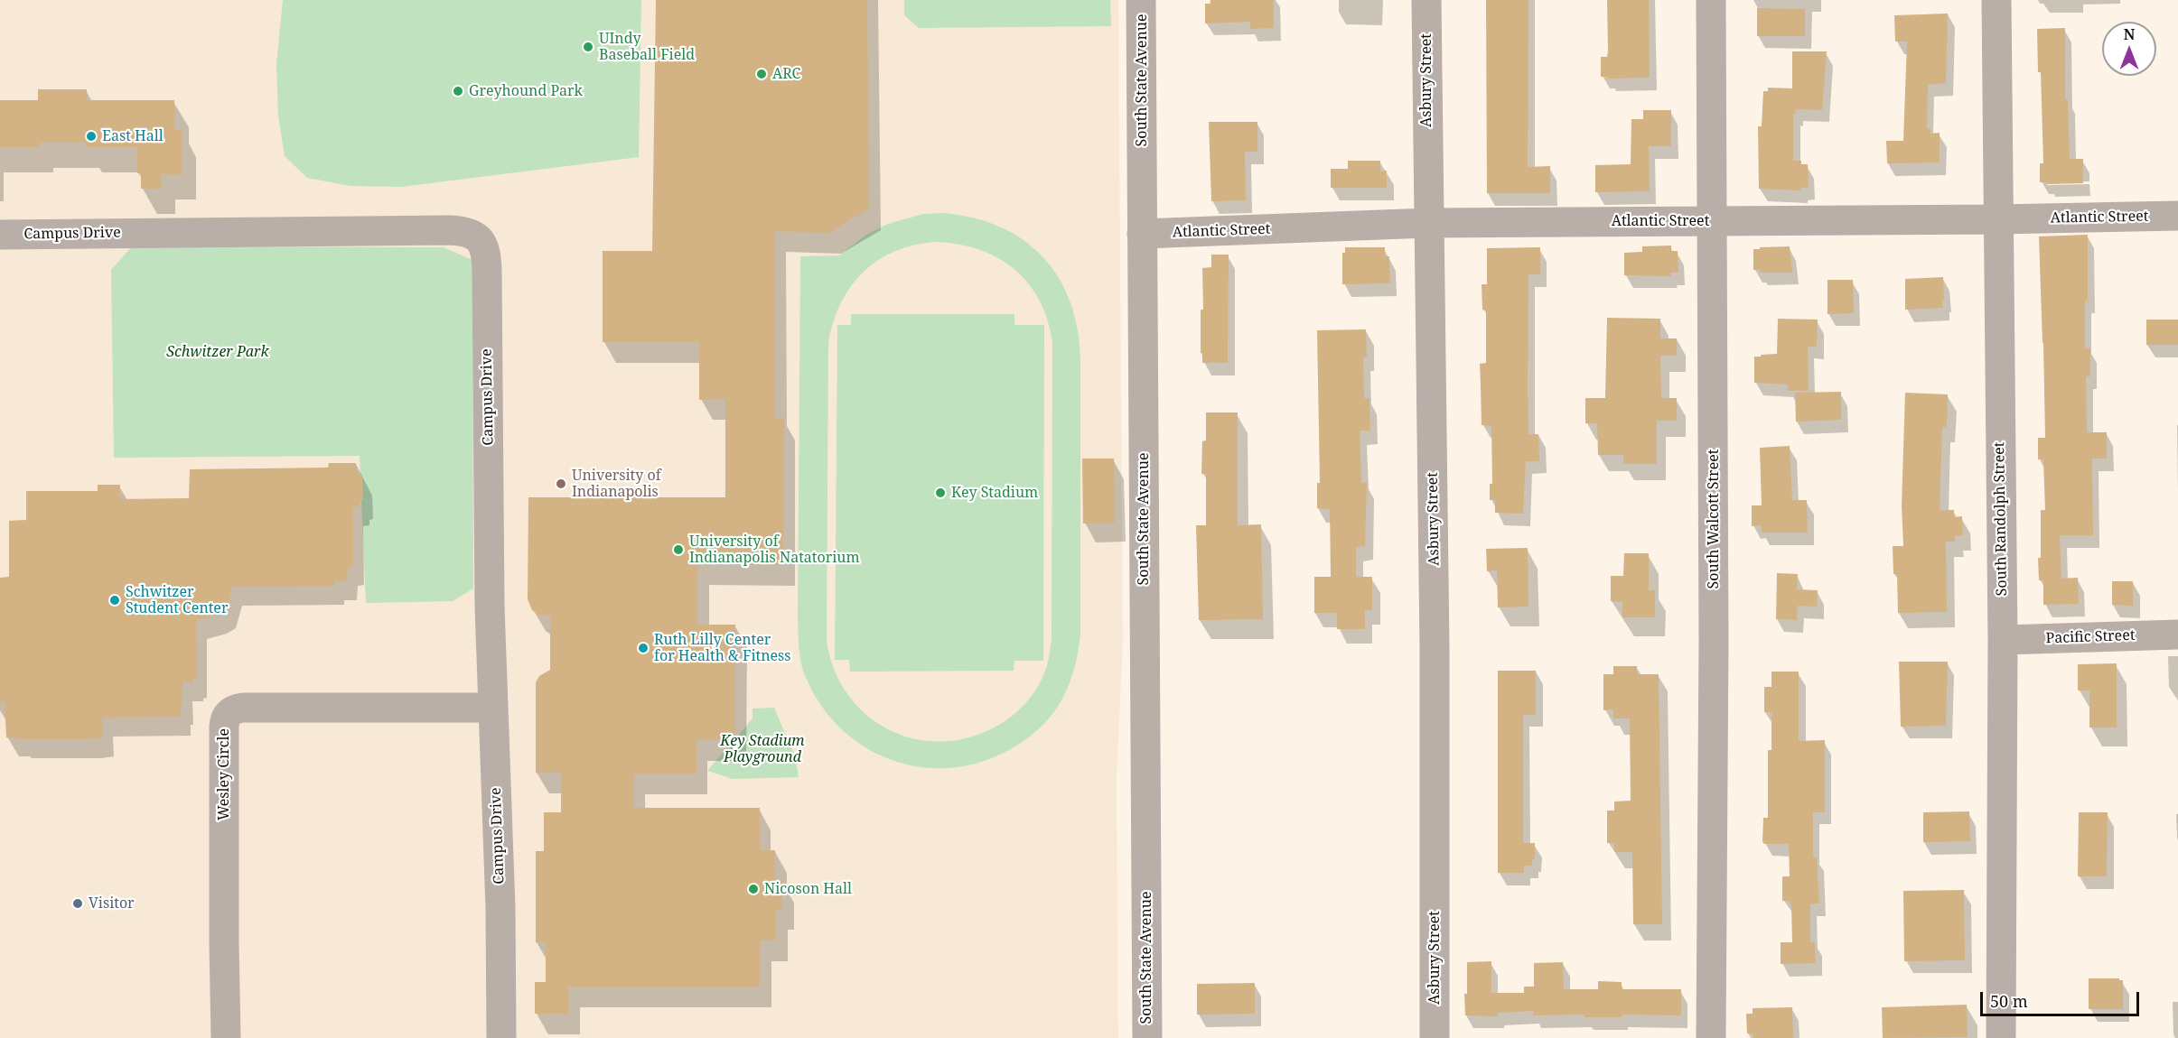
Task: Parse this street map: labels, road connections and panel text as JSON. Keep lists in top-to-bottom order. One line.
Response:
{"streets":{"street":["South State Avenue","Asbury Street","Atlantic Street","Campus Drive","South Walcott Street","South Randolph Street","Pacific Street","Wesley Circle"]},"crossings":[["South State Avenue","Atlantic Street"],["Asbury Street","Atlantic Street"],["Atlantic Street","South Walcott Street"],["Atlantic Street","South Randolph Street"],["Campus Drive","Wesley Circle"],["South Randolph Street","Pacific Street"]],"parks":["Schwitzer Park","Key Stadium Playground"],"places":["UIndy Baseball Field","ARC","Greyhound Park","East Hall","University of Indianapolis","Key Stadium","University of Indianapolis Natatorium","Schwitzer Student Center","Ruth Lilly Center for Health & Fitness","Nicoson Hall","Visitor"],"scale_bar":"50 m","north":"top"}
